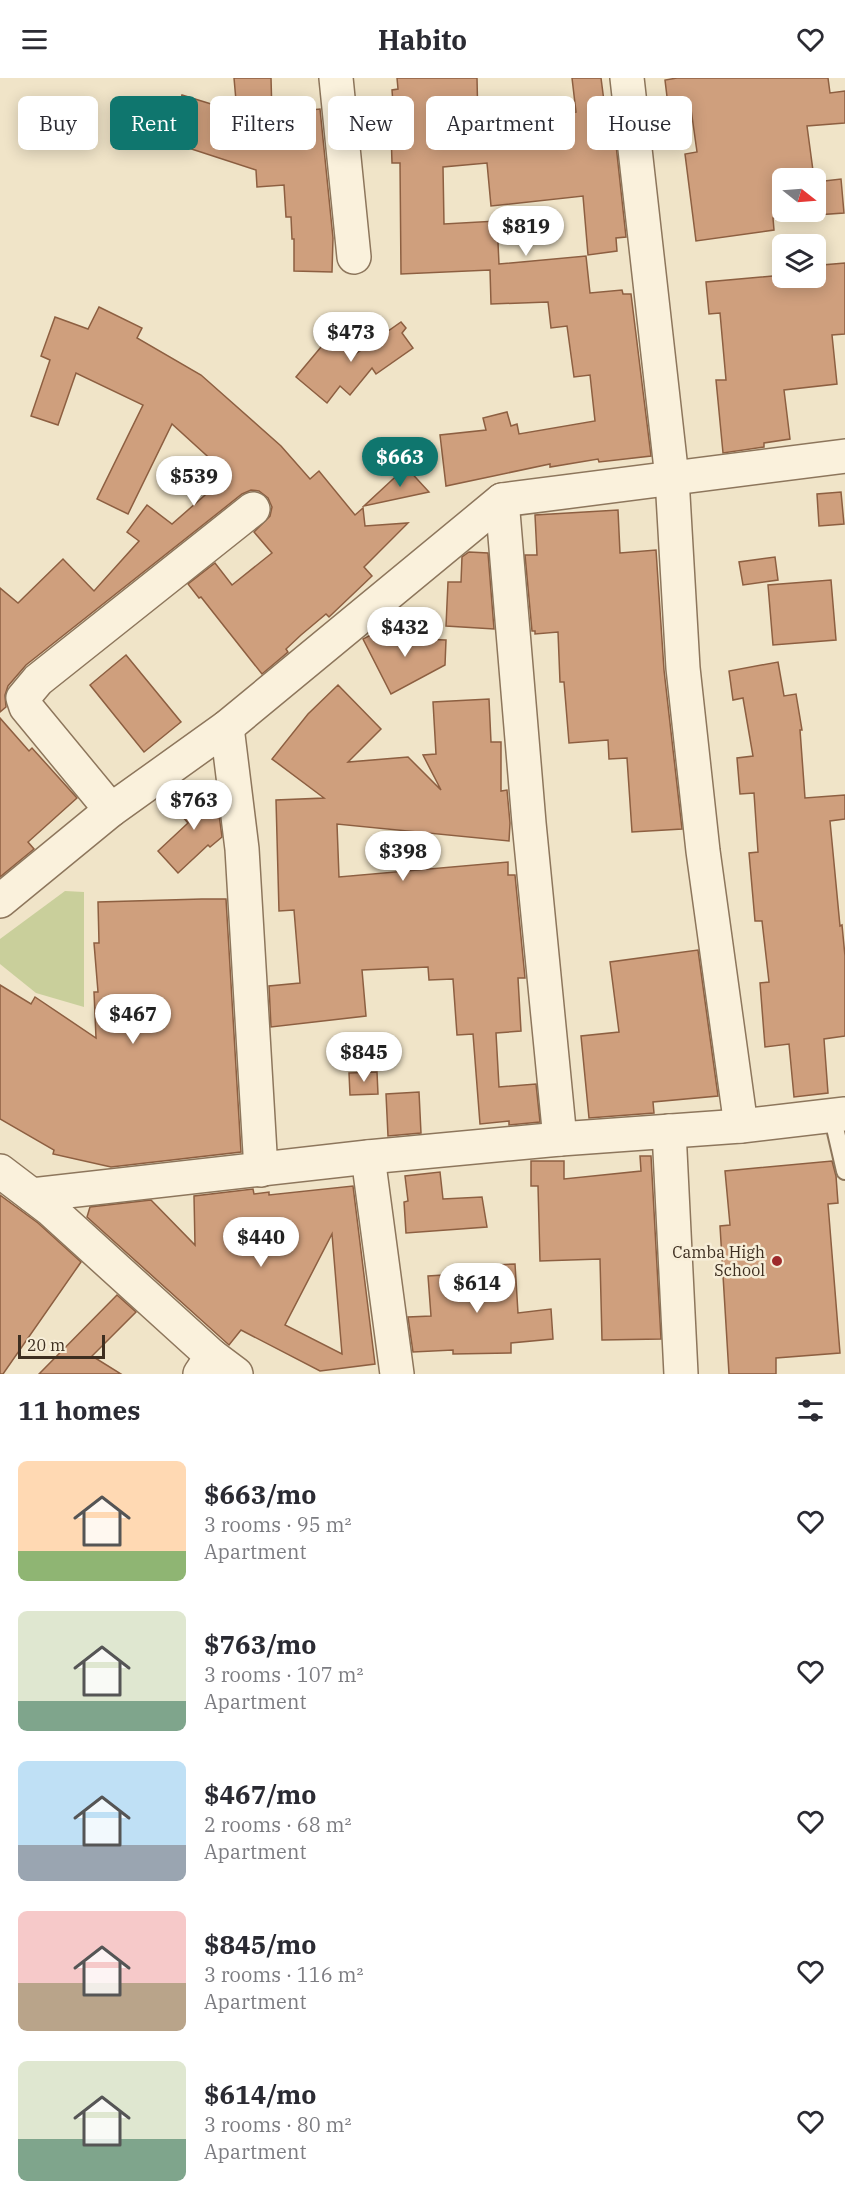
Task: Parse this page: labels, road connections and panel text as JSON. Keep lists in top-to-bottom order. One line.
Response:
{"places":["Camba High School"],"scale_bar":"20 m","north":"right","page":{"header":"Habito","chip":["Buy","Rent","Filters","New","Apartment","House"],"price":["$819","$473","$663","$539","$432","$763","$398","$467","$845","$440","$614"],"scale":"20 m","heading":"11 homes","list":[{"name":"$663/mo","note":"3 rooms · 95 m² · Apartment"},{"name":"$763/mo","note":"3 rooms · 107 m² · Apartment"},{"name":"$467/mo","note":"2 rooms · 68 m² · Apartment"},{"name":"$845/mo","note":"3 rooms · 116 m² · Apartment"},{"name":"$614/mo","note":"3 rooms · 80 m² · Apartment"}]}}
